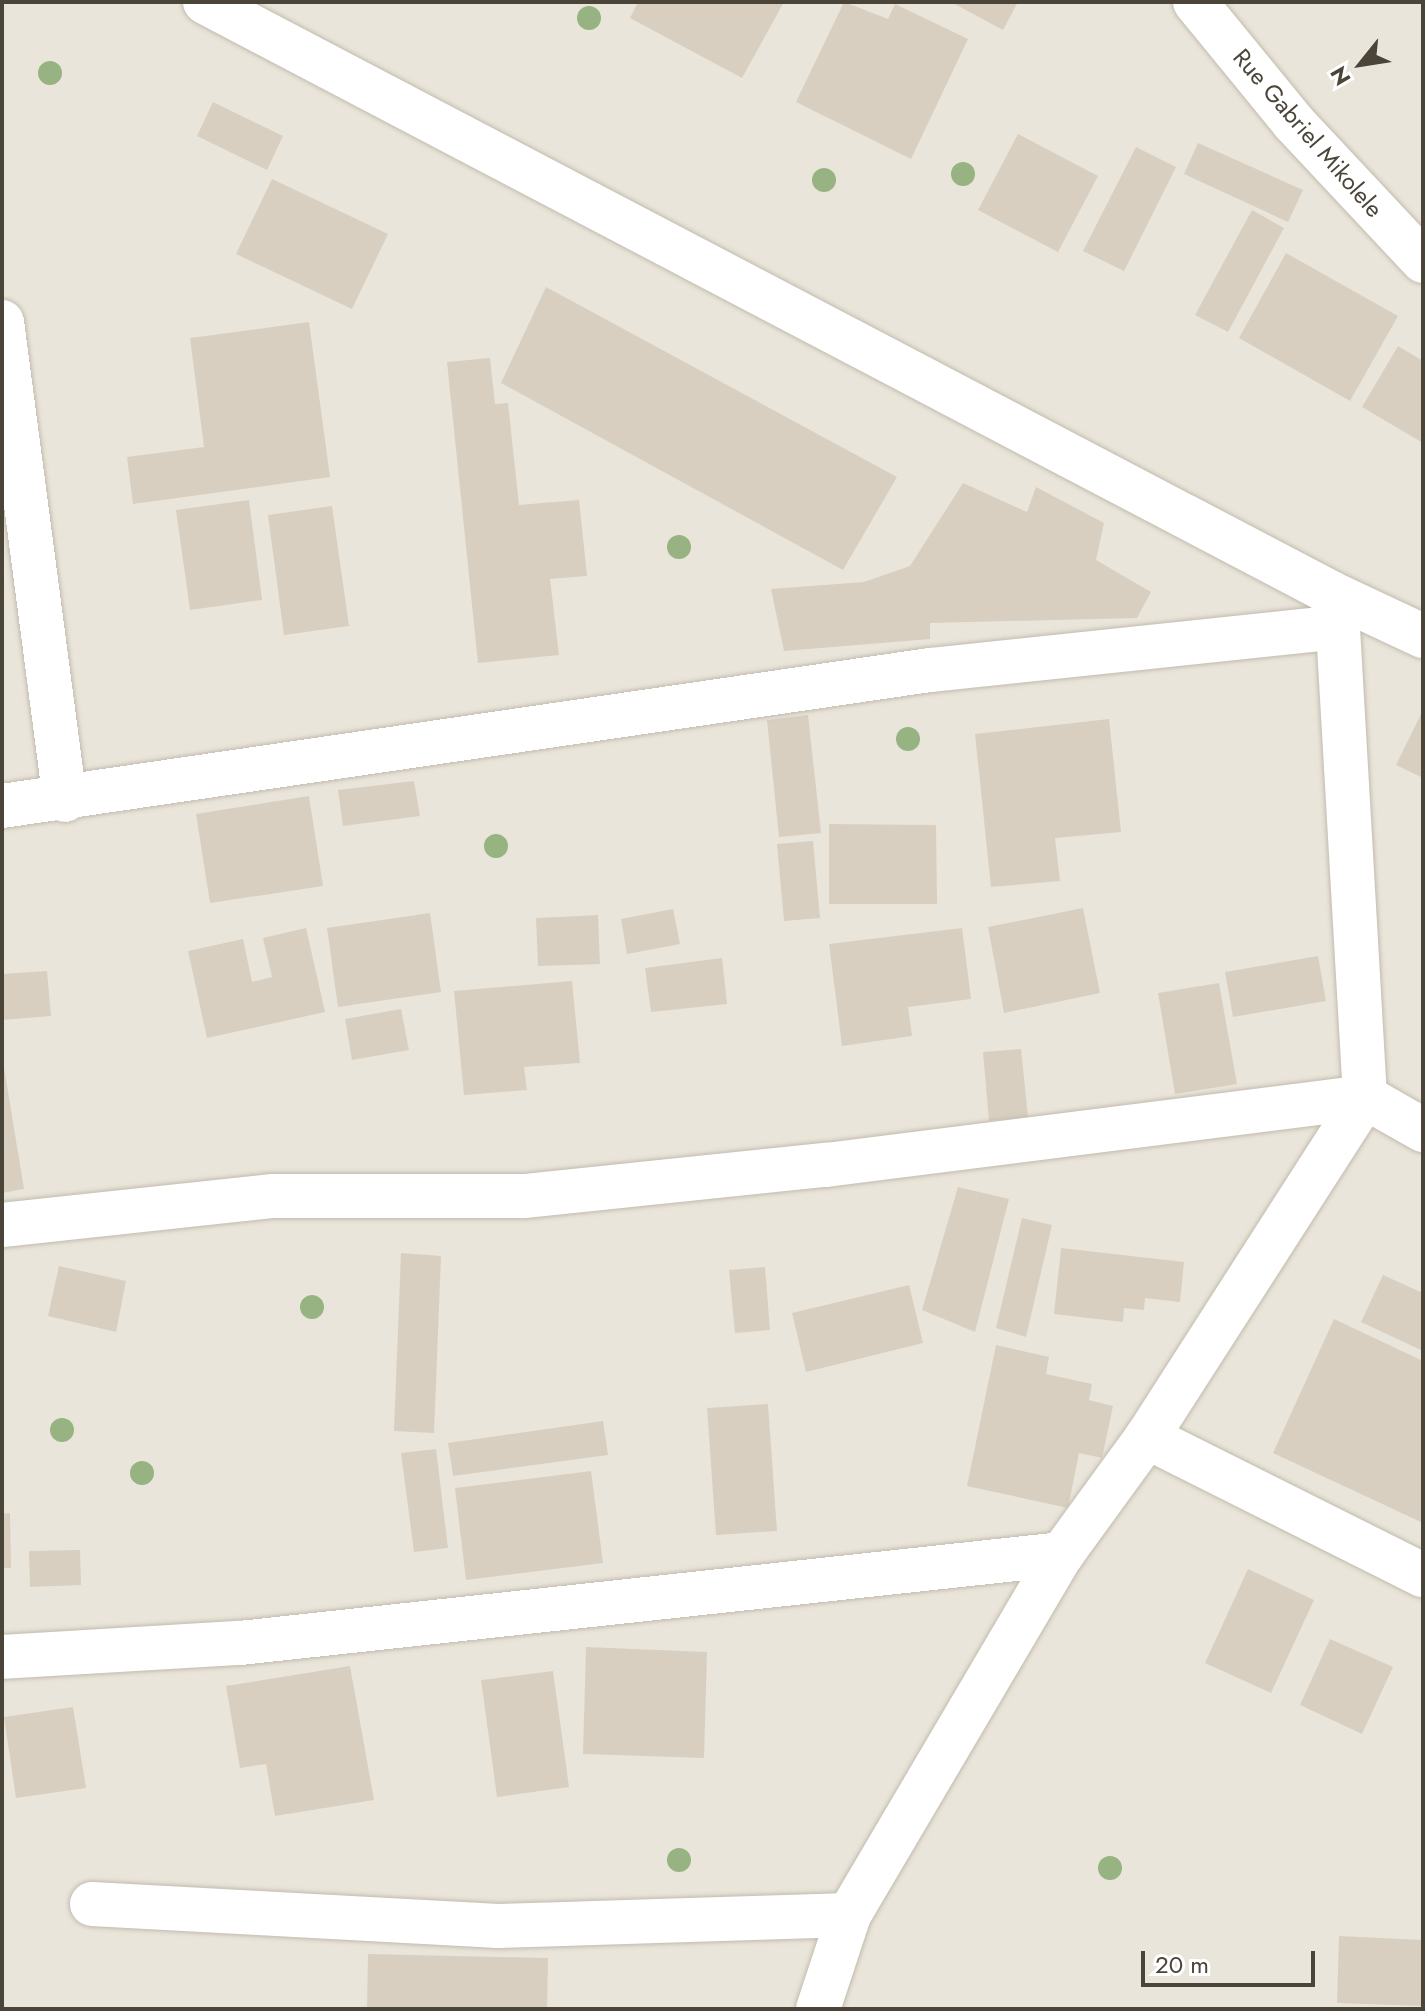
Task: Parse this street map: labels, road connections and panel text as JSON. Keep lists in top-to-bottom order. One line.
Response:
{"streets":{"street":["Rue Gabriel Mikolele"]},"scale_bar":"20 m","north":"bottom left"}
